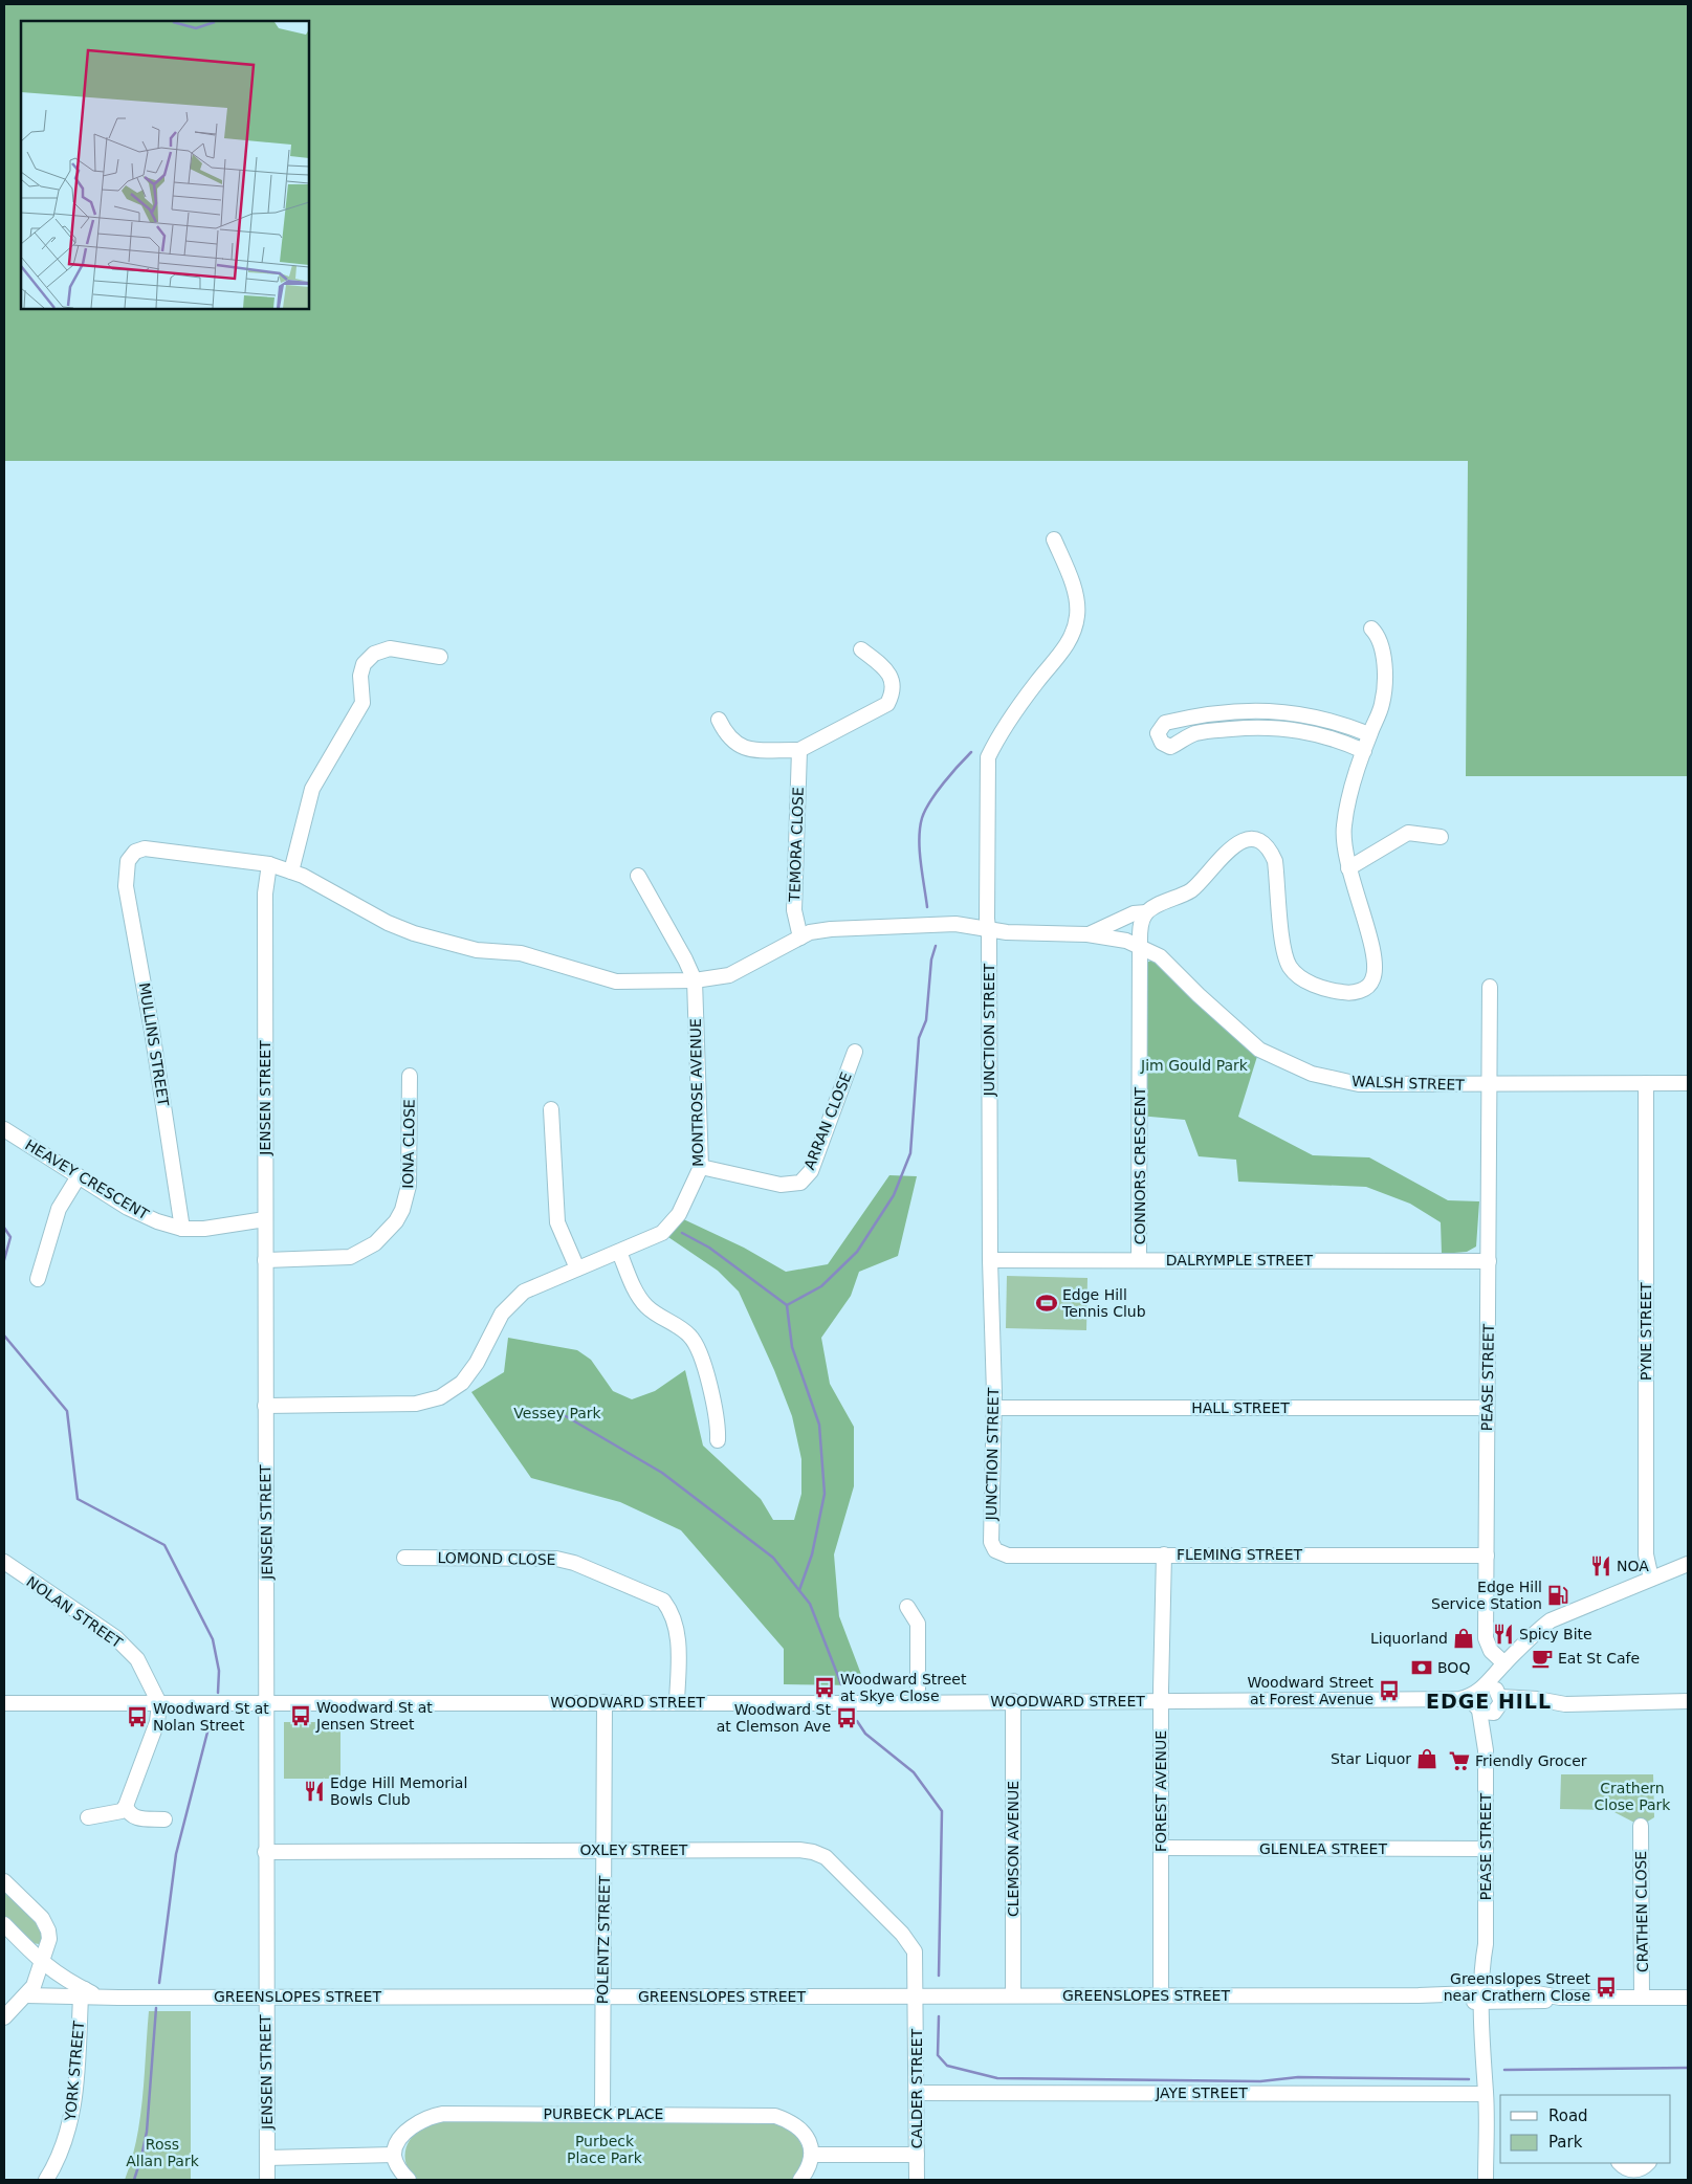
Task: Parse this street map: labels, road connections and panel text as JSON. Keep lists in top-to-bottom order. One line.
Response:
{"streets":{"street":["TEMORA CLOSE","JUNCTION STREET","MULLINS STREET","WALSH STREET","MONTROSE AVENUE","JENSEN STREET","ARRAN CLOSE","IONA CLOSE","CONNORS CRESCENT","HEAVEY CRESCENT","DALRYMPLE STREET","PYNE STREET","PEASE STREET","HALL STREET","FLEMING STREET","LOMOND CLOSE","NOLAN STREET","WOODWARD STREET","FOREST AVENUE","CLEMSON AVENUE","GLENLEA STREET","OXLEY STREET","CRATHEN CLOSE","POLENTZ STREET","GREENSLOPES STREET","YORK STREET","CALDER STREET","JAYE STREET","PURBECK PLACE"]},"crossings":[["TEMORA CLOSE","WALSH STREET"],["JUNCTION STREET","WALSH STREET"],["JUNCTION STREET","DALRYMPLE STREET"],["JUNCTION STREET","HALL STREET"],["JUNCTION STREET","FLEMING STREET"],["MULLINS STREET","WALSH STREET"],["MULLINS STREET","HEAVEY CRESCENT"],["WALSH STREET","MONTROSE AVENUE"],["WALSH STREET","JENSEN STREET"],["WALSH STREET","CONNORS CRESCENT"],["WALSH STREET","PYNE STREET"],["WALSH STREET","PEASE STREET"],["MONTROSE AVENUE","JENSEN STREET"],["MONTROSE AVENUE","ARRAN CLOSE"],["JENSEN STREET","IONA CLOSE"],["JENSEN STREET","HEAVEY CRESCENT"],["JENSEN STREET","WOODWARD STREET"],["JENSEN STREET","OXLEY STREET"],["JENSEN STREET","GREENSLOPES STREET"],["CONNORS CRESCENT","DALRYMPLE STREET"],["DALRYMPLE STREET","PEASE STREET"],["PEASE STREET","HALL STREET"],["PEASE STREET","FLEMING STREET"],["PEASE STREET","WOODWARD STREET"],["PEASE STREET","GLENLEA STREET"],["PEASE STREET","GREENSLOPES STREET"],["PEASE STREET","JAYE STREET"],["FLEMING STREET","FOREST AVENUE"],["LOMOND CLOSE","WOODWARD STREET"],["NOLAN STREET","WOODWARD STREET"],["WOODWARD STREET","FOREST AVENUE"],["WOODWARD STREET","CLEMSON AVENUE"],["WOODWARD STREET","POLENTZ STREET"],["FOREST AVENUE","GLENLEA STREET"],["FOREST AVENUE","GREENSLOPES STREET"],["CLEMSON AVENUE","GREENSLOPES STREET"],["OXLEY STREET","POLENTZ STREET"],["OXLEY STREET","GREENSLOPES STREET"],["OXLEY STREET","CALDER STREET"],["CRATHEN CLOSE","GREENSLOPES STREET"],["POLENTZ STREET","GREENSLOPES STREET"],["POLENTZ STREET","PURBECK PLACE"],["GREENSLOPES STREET","YORK STREET"],["GREENSLOPES STREET","CALDER STREET"],["CALDER STREET","JAYE STREET"]],"districts":["EDGE HILL"],"parks":["Jim Gould Park","Vessey Park","Crathern Close Park","Purbeck Place Park","Ross Allan Park"],"places":{"sports":["Edge Hill Tennis Club"],"restaurant":["NOA","Spicy Bite","Edge Hill Memorial Bowls Club"],"fuel station":["Edge Hill Service Station"],"shop":["Liquorland","Star Liquor"],"cafe":["Eat St Cafe"],"bank":["BOQ"],"bus stop":["Woodward Street at Skye Close","Woodward Street at Forest Avenue","Woodward St at Jensen Street","Woodward St at Nolan Street","Woodward St at Clemson Ave","Greenslopes Street near Crathern Close"],"supermarket":["Friendly Grocer"]},"legend":["Road","Park"]}
